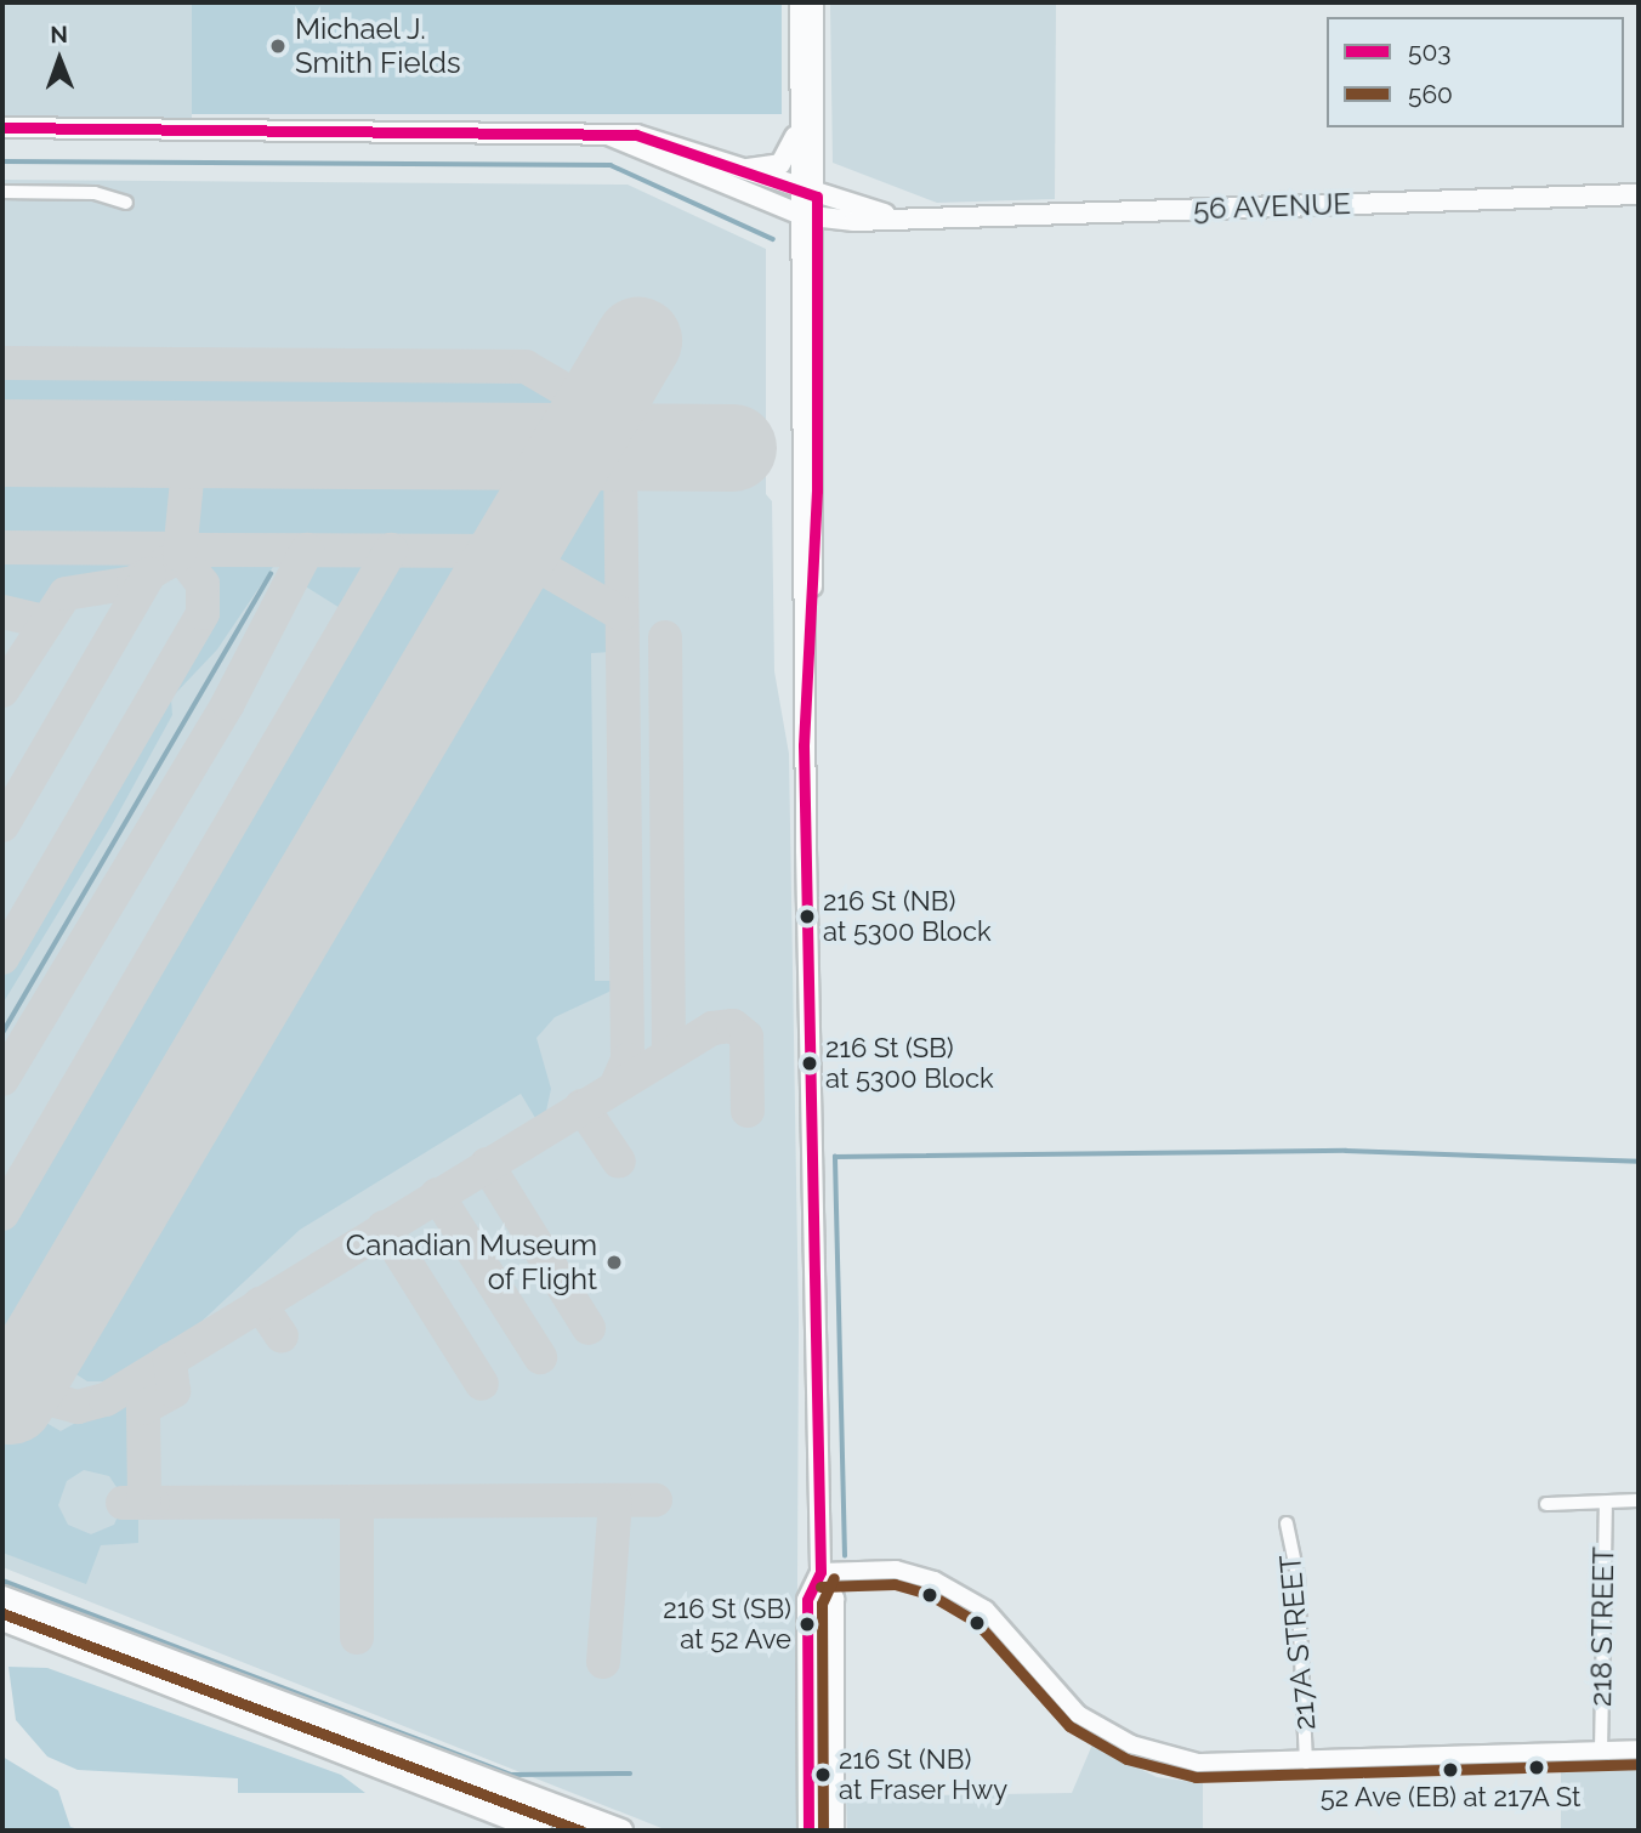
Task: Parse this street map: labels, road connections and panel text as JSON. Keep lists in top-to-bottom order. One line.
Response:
{"streets":{"main road":["56 AVENUE"],"street":["218 STREET","217A STREET"]},"places":["Michael J. Smith Fields","216 St (NB) at 5300 Block","216 St (SB) at 5300 Block","Canadian Museum of Flight","216 St (SB) at 52 Ave","52 Ave (EB) at 217A St","216 St (NB) at Fraser Hwy"],"lines":["transit line 503","transit line 560"],"legend":["503","560"],"north":"top"}
